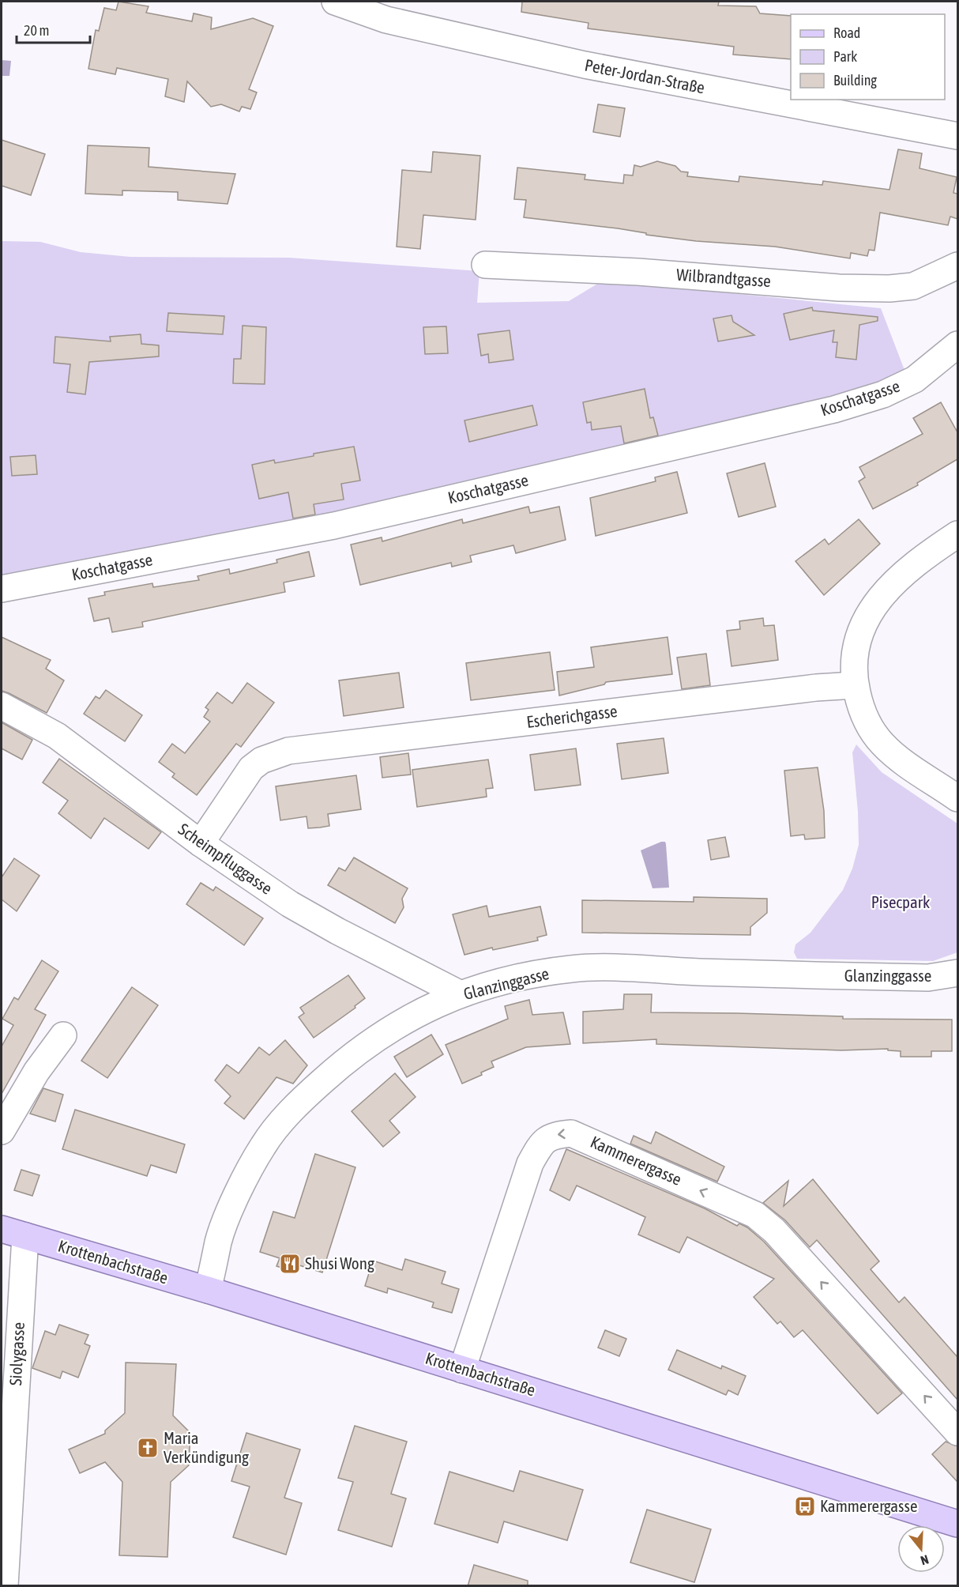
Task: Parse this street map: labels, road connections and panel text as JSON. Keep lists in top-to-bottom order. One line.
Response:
{"streets":{"main road":["Krottenbachstraße"],"street":["Peter-Jordan-Straße","Wilbrandtgasse","Koschatgasse","Escherichgasse","Scheimpfluggasse","Glanzinggasse","Kammerergasse","Siolygasse"]},"crossings":[["Escherichgasse","Scheimpfluggasse"],["Scheimpfluggasse","Glanzinggasse"],["Glanzinggasse","Krottenbachstraße"],["Kammerergasse","Krottenbachstraße"],["Krottenbachstraße","Siolygasse"]],"parks":["Pisecpark"],"places":{"restaurant":["Shusi Wong"],"church":["Maria Verkündigung"],"bus stop":["Kammerergasse"]},"legend":["Road","Park","Building"],"scale_bar":"20 m","north":"bottom"}
